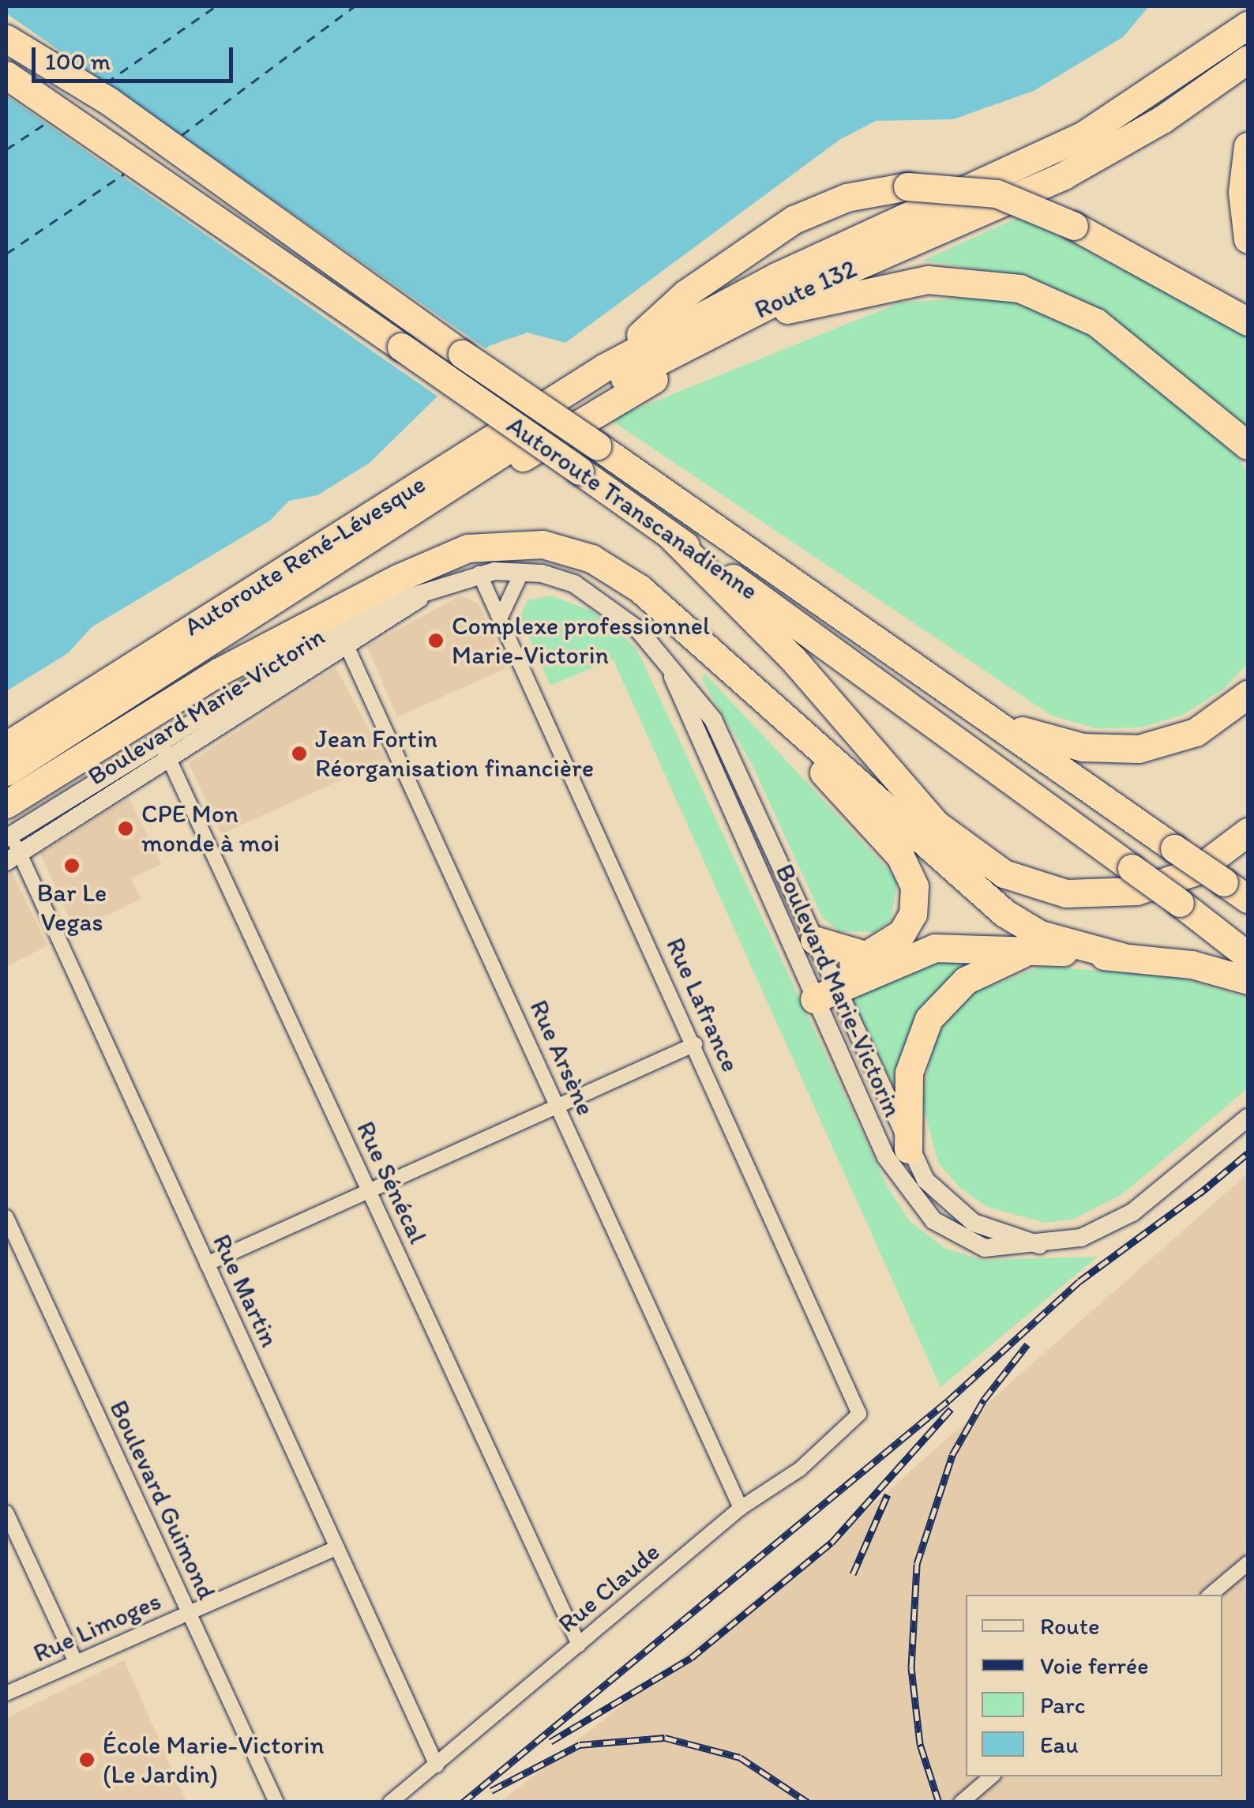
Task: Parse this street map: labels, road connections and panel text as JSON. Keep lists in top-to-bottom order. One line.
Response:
{"streets":{"highway":["Route 132","Autoroute Transcanadienne","Autoroute René-Lévesque"],"street":["Boulevard Marie-Victorin","Rue Lafrance","Rue Arsène","Rue Sénécal","Rue Martin","Boulevard Guimond","Rue Claude","Rue Limoges"]},"crossings":[["Route 132","Autoroute René-Lévesque"],["Boulevard Marie-Victorin","Rue Lafrance"],["Boulevard Marie-Victorin","Rue Arsène"],["Boulevard Marie-Victorin","Rue Sénécal"],["Boulevard Marie-Victorin","Rue Martin"],["Rue Lafrance","Rue Claude"],["Rue Arsène","Rue Claude"],["Rue Sénécal","Rue Claude"],["Rue Martin","Rue Claude"],["Rue Martin","Rue Limoges"],["Boulevard Guimond","Rue Limoges"]],"places":["Complexe professionnel Marie-Victorin","Jean Fortin Réorganisation financière","CPE Mon monde à moi","Bar Le Vegas","École Marie-Victorin (Le Jardin)"],"legend":["Route","Voie ferrée","Parc","Eau"],"scale_bar":"100 m"}
